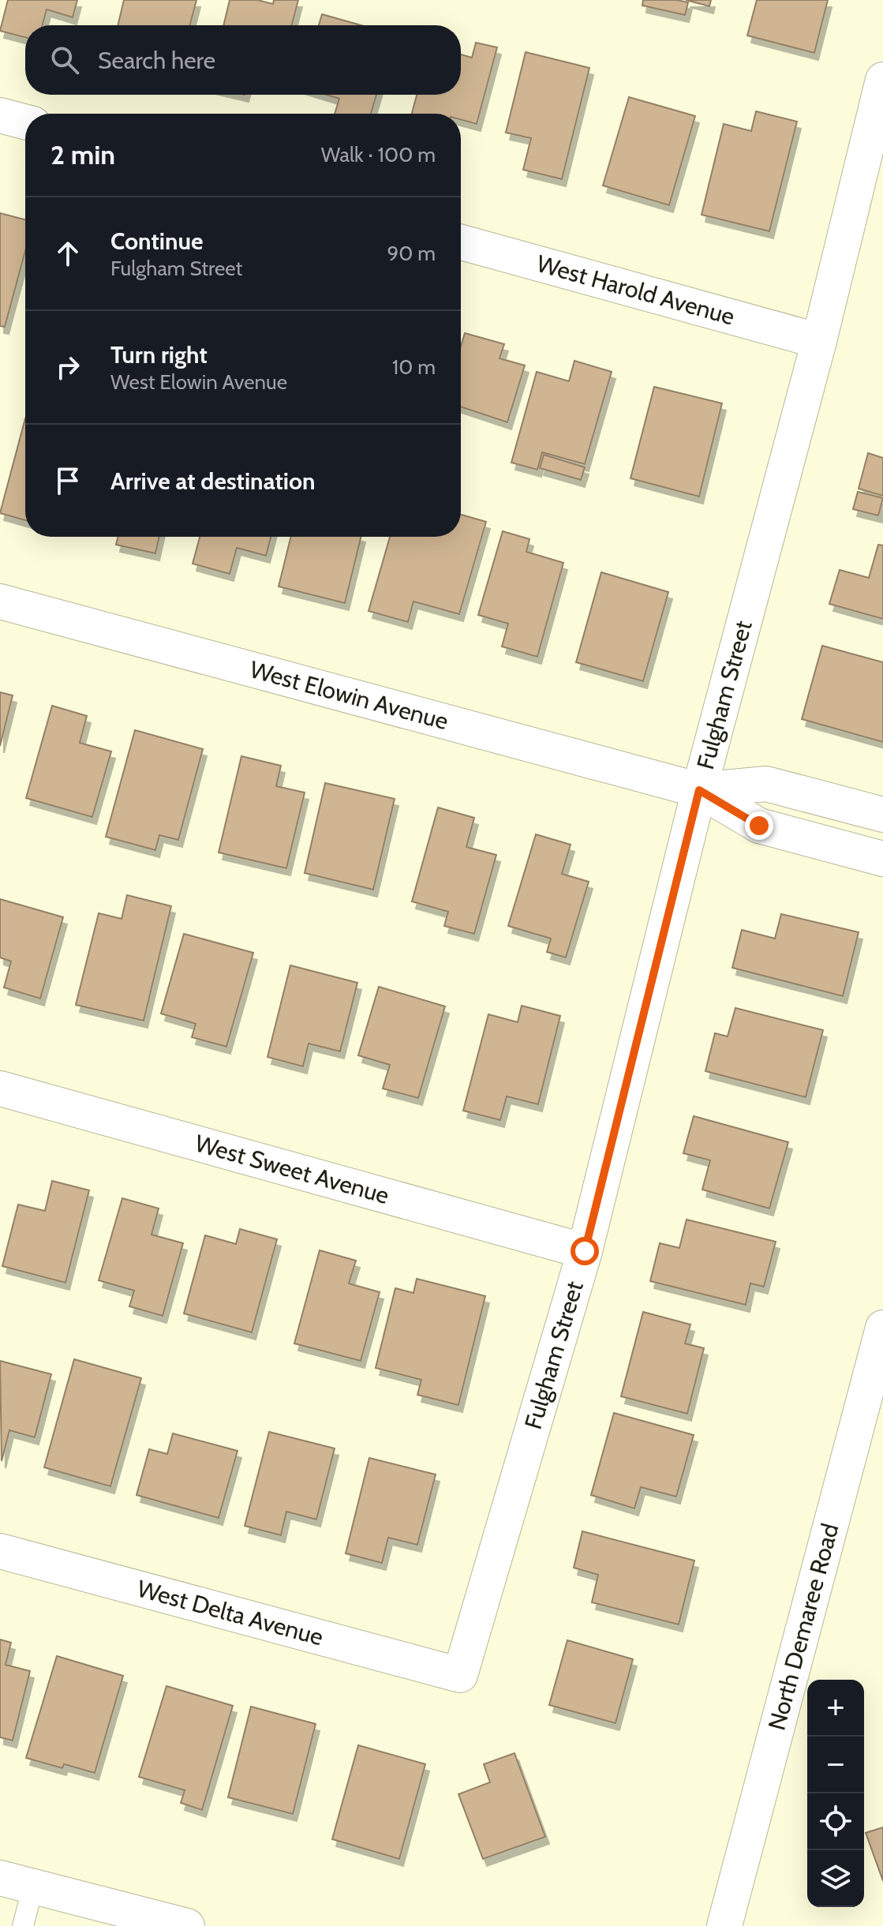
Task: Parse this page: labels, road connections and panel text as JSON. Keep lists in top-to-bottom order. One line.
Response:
{"streets":{"street":["West Harold Avenue","Fulgham Street","West Elowin Avenue","West Sweet Avenue","West Delta Avenue","North Demaree Road"]},"crossings":[["West Harold Avenue","Fulgham Street"],["Fulgham Street","West Elowin Avenue"],["Fulgham Street","West Sweet Avenue"],["Fulgham Street","West Delta Avenue"]],"page":{"search":"Search here","heading":["2 min","Walk · 100 m"],"list":[["Continue","Fulgham Street","90 m"],["Turn right","West Elowin Avenue","10 m"],"Arrive at destination"],"map_buttons":["+","−"]}}
